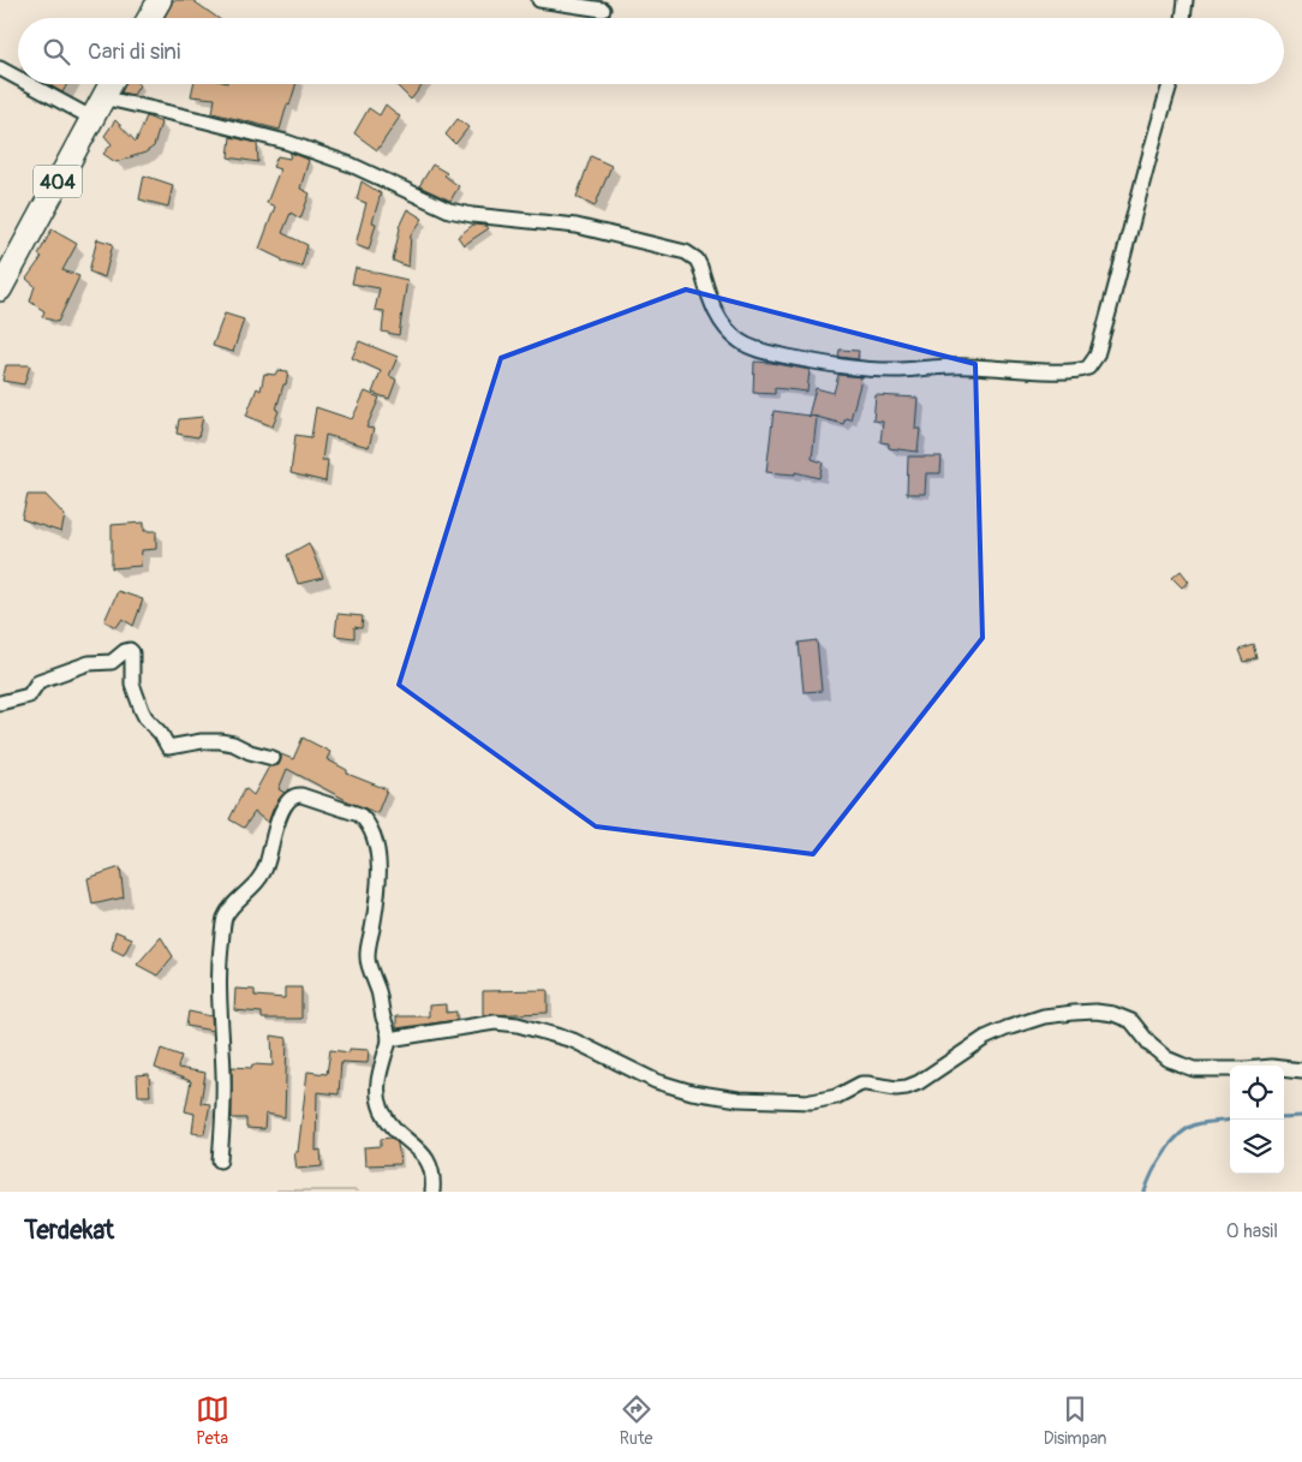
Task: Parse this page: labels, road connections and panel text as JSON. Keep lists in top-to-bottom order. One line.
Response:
{"streets":{"main road":["404"]},"page":{"search":"Cari di sini","heading":["Terdekat","0 hasil"],"nav":["Peta","Rute","Disimpan"]}}
